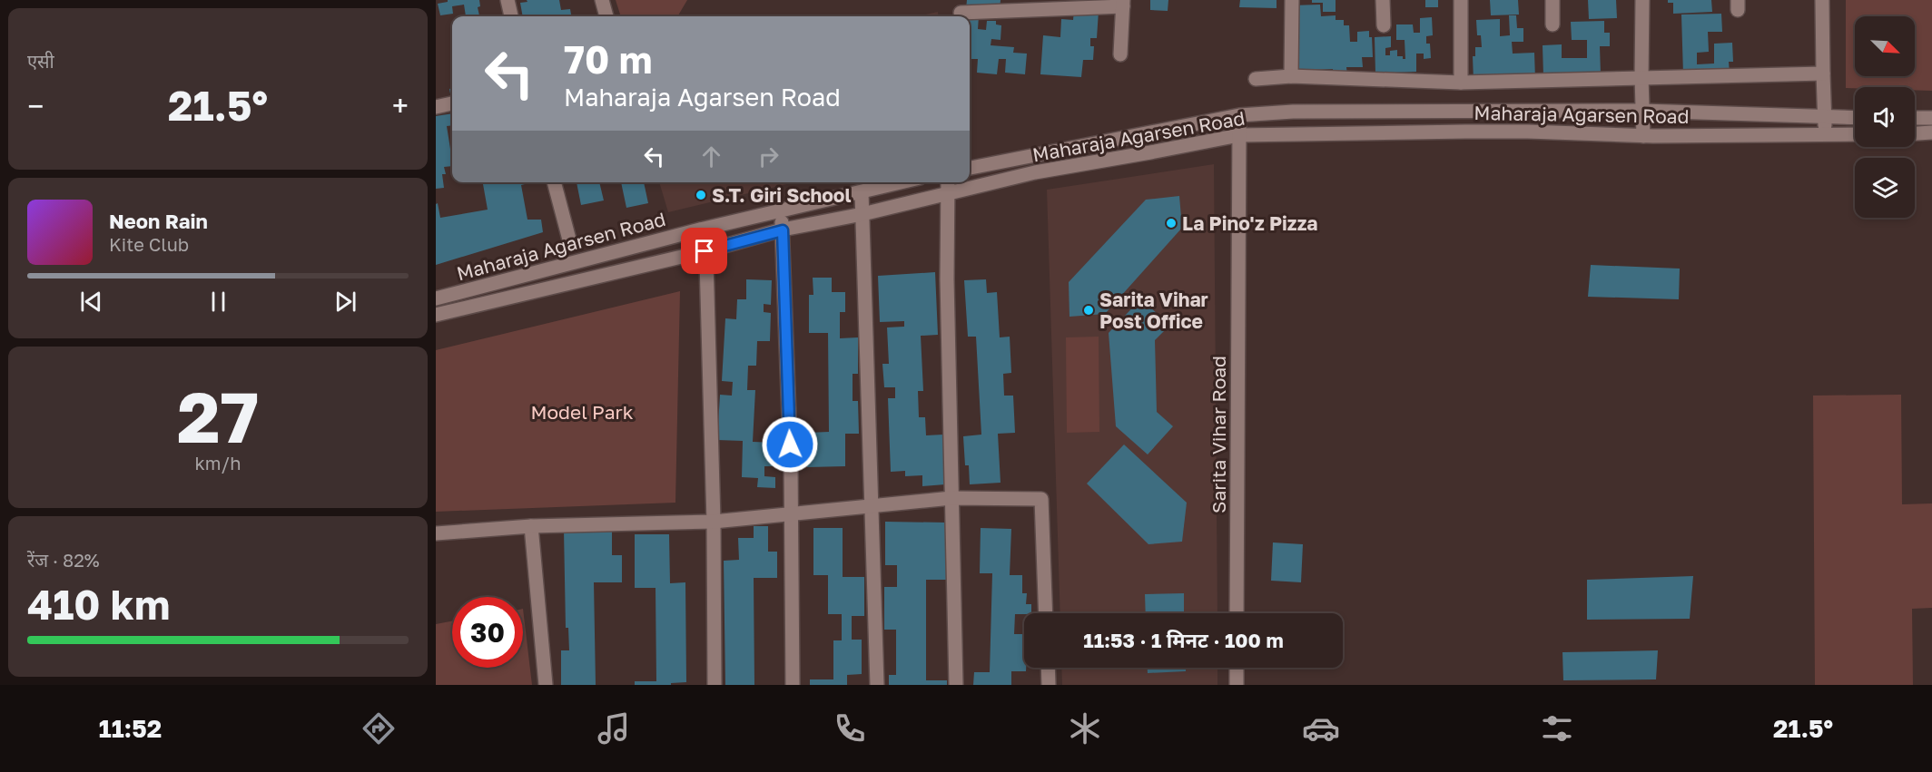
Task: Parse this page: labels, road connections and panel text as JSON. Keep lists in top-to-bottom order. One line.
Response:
{"streets":{"street":["Maharaja Agarsen Road","Sarita Vihar Road"]},"crossings":[["Maharaja Agarsen Road","Sarita Vihar Road"]],"parks":["Model Park"],"places":["S.T. Giri School","La Pino'z Pizza","Sarita Vihar Post Office"],"north":"bottom right","page":{"tile":["एसी",["27","km/h"],["रेंज · 82%","410 km"]],"turn":["70 m","Maharaja Agarsen Road"],"heat":["−","21.5°","+"],"song":["Neon Rain","Kite Club"],"limit":"30","trip":"11:53 · 1 मिनट · 100 m","tabs":["11:52","21.5°"]}}
